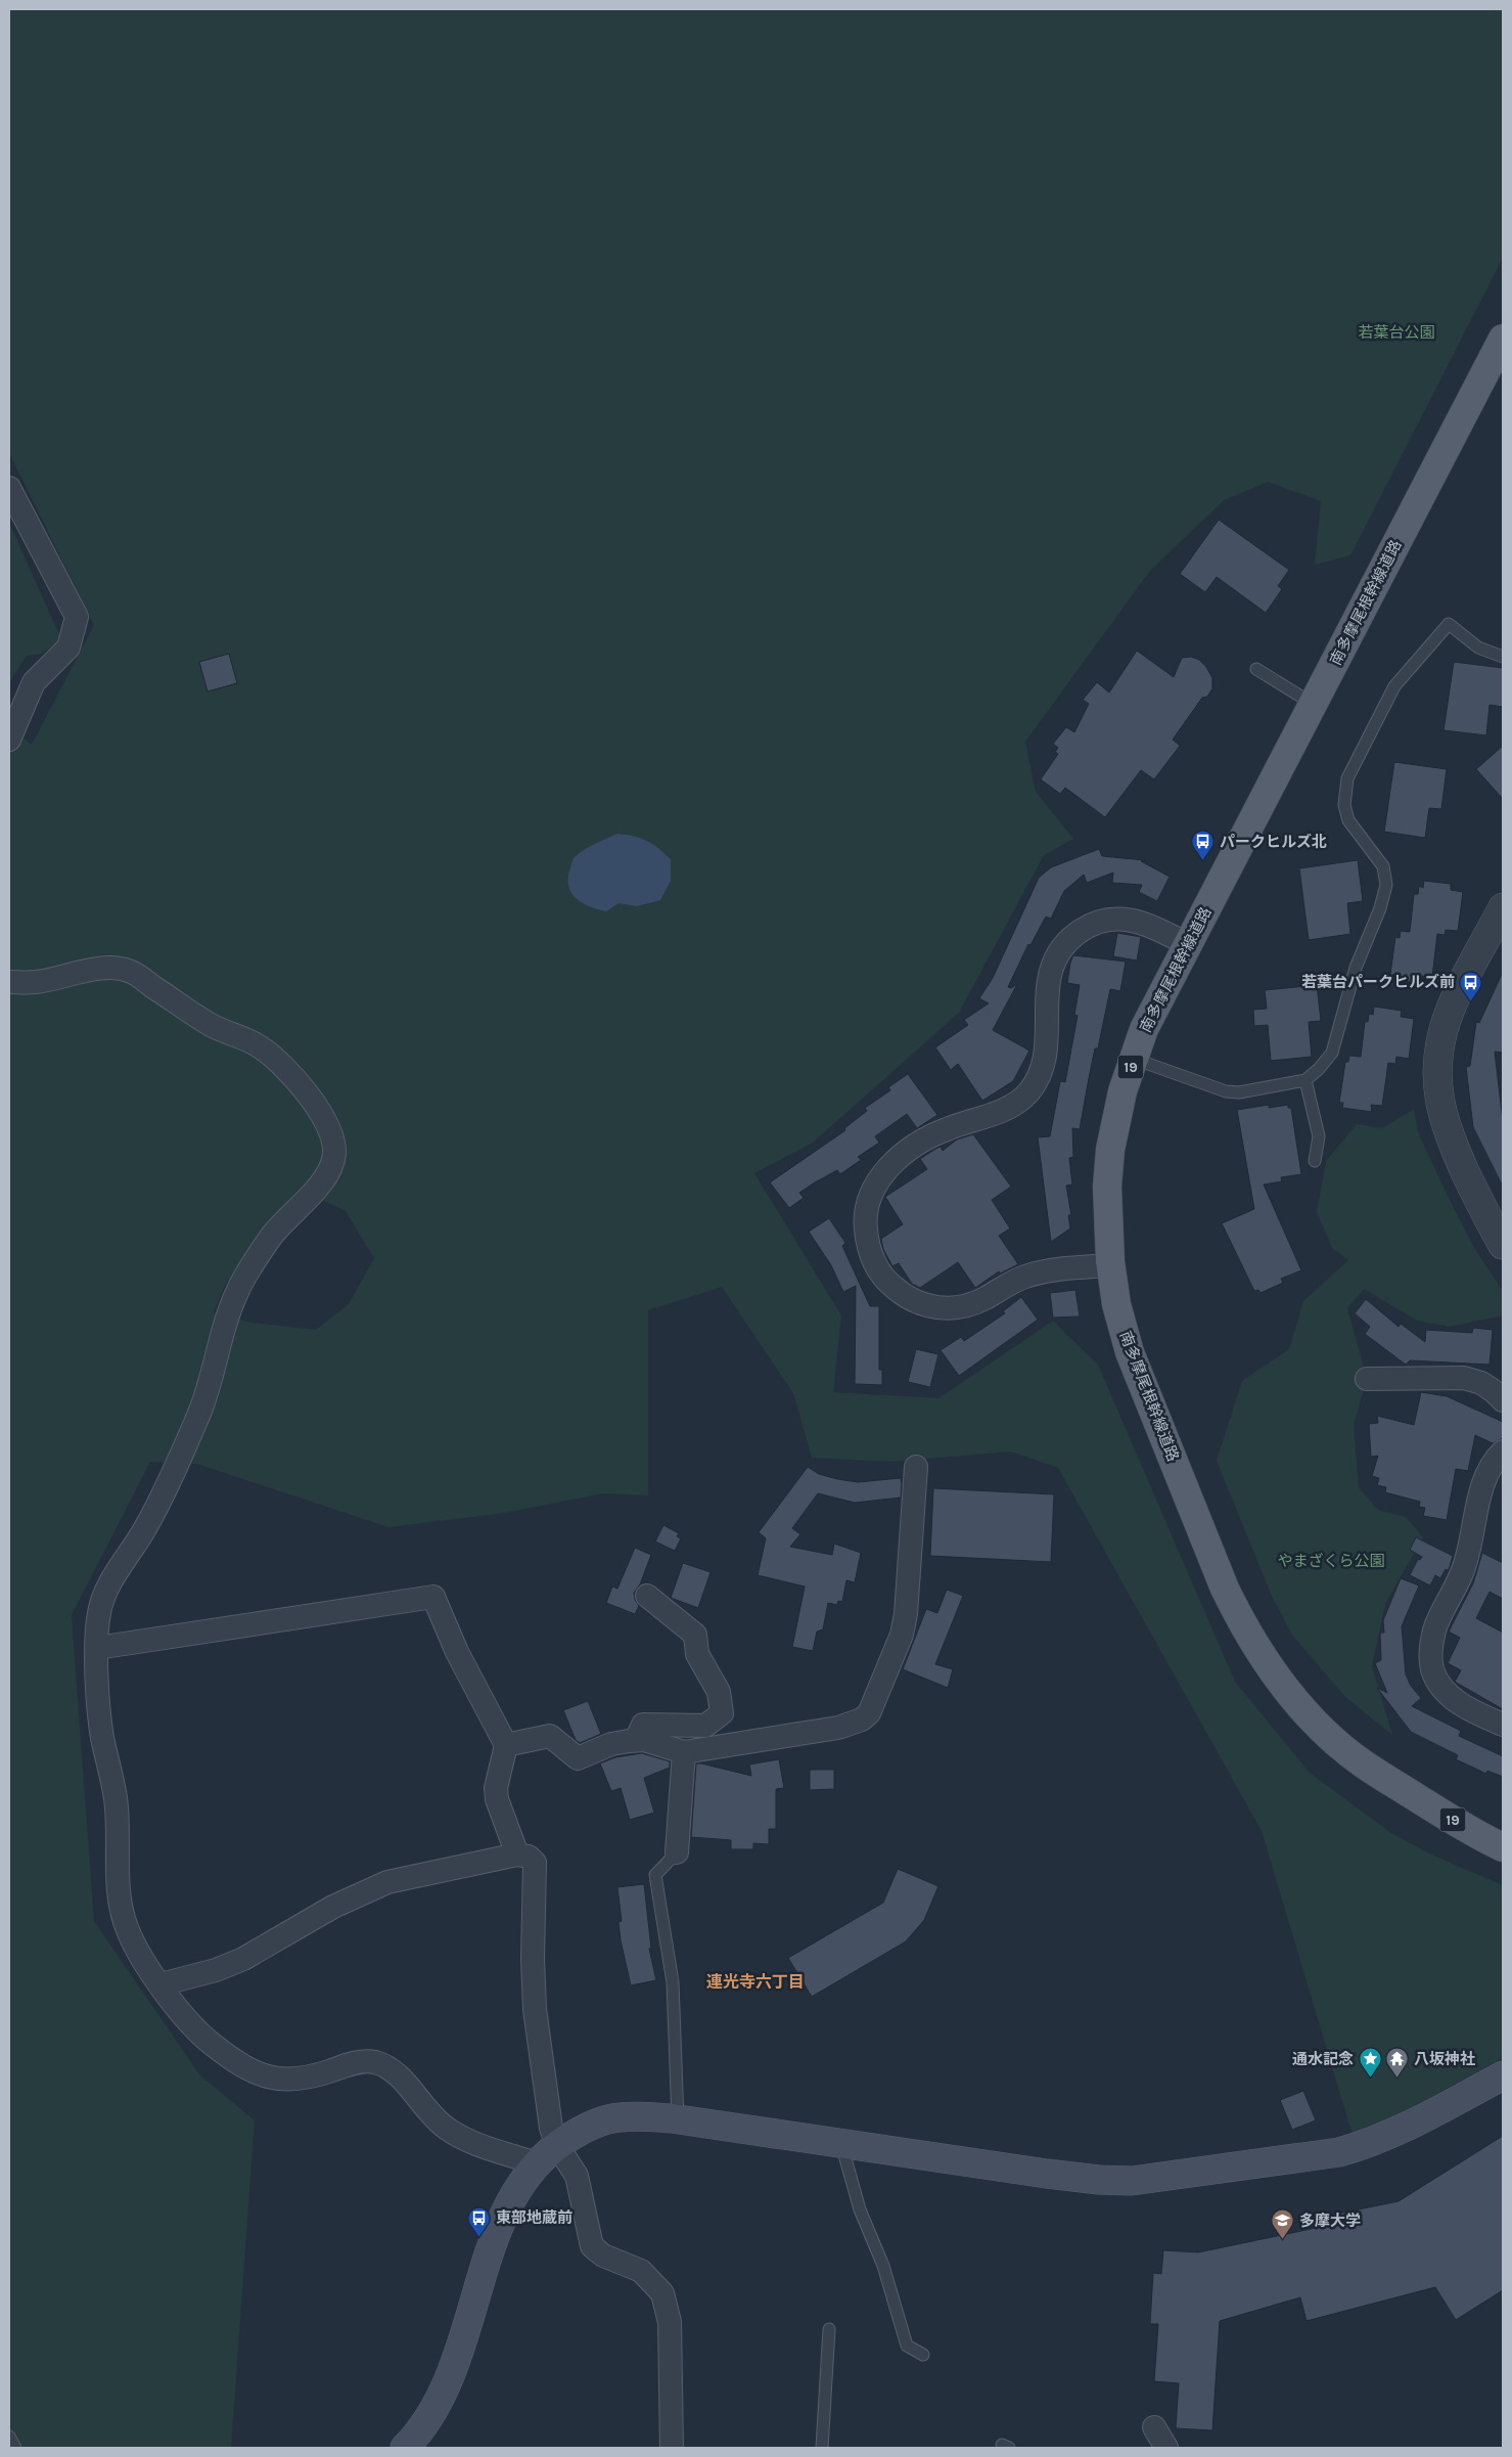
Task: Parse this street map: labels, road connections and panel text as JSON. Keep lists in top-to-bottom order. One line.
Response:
{"streets":{"main road":["南多摩尾根幹線道路","19"]},"districts":["連光寺六丁目"],"parks":["若葉台公園","やまざくら公園"],"places":{"bus stop":["パークヒルズ北","若葉台パークヒルズ前","東部地蔵前"],"place":["通水記念"],"temple":["八坂神社"],"school or university":["多摩大学"]}}
